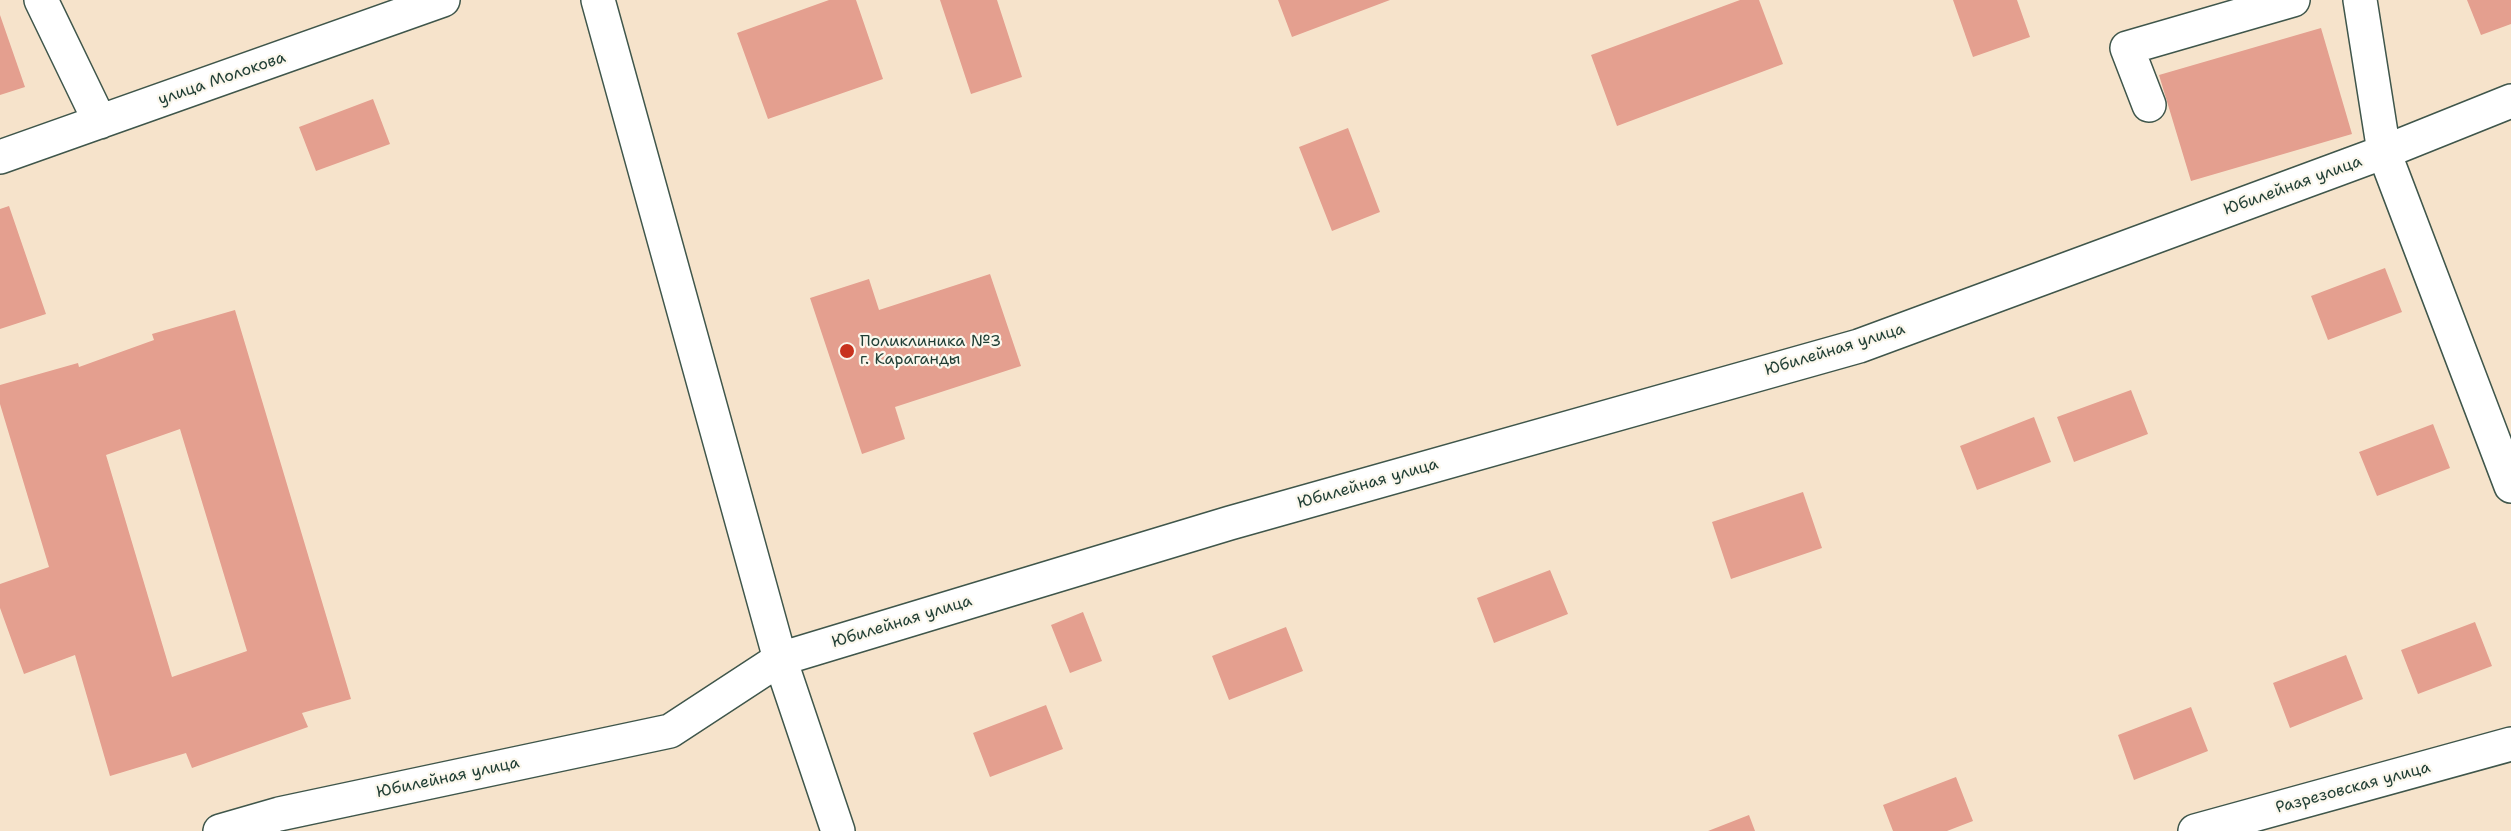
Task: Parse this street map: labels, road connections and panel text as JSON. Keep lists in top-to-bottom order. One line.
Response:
{"streets":{"street":["улица Молокова","Юбилейная улица","Разрезовская улица"]},"places":["Поликлиника №3 г. Караганды"]}
